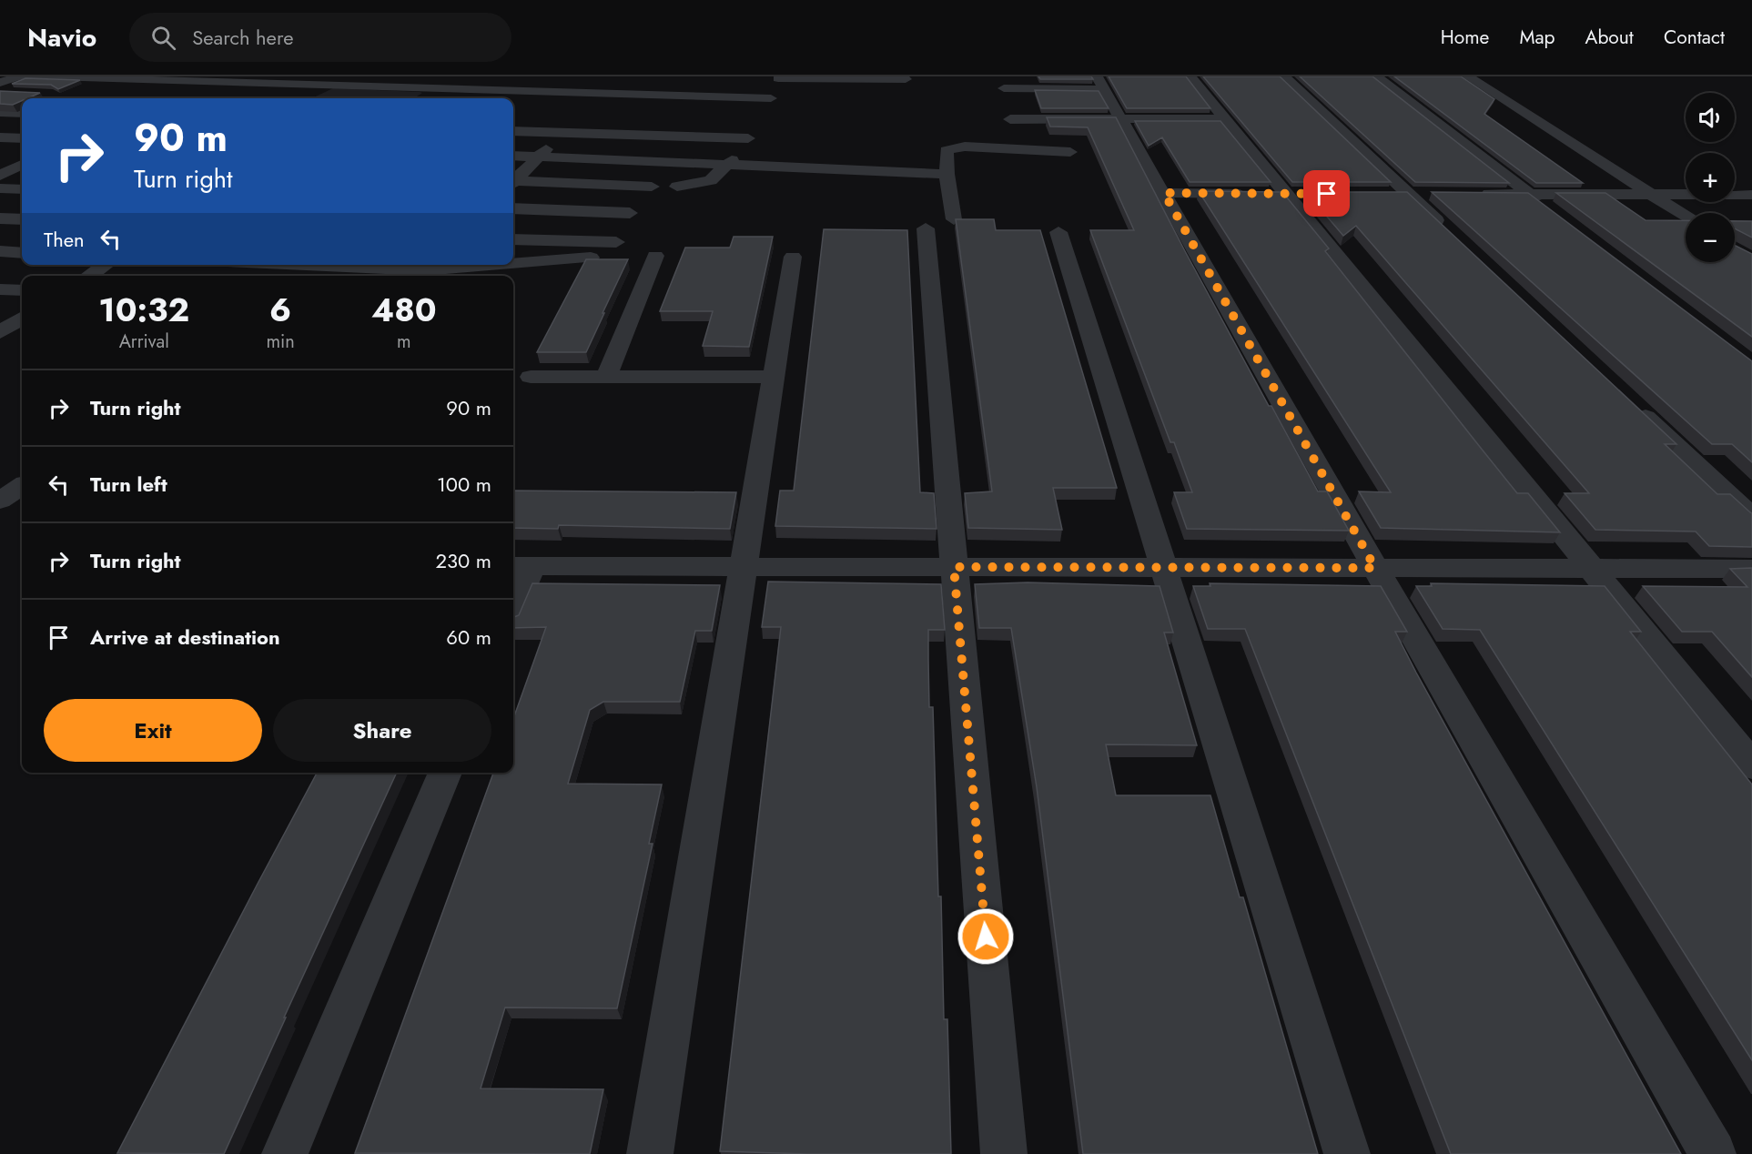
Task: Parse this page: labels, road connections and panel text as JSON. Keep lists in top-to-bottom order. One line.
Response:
{"page":{"header":"Navio","search":"Search here","nav":["Home","Map","About","Contact"],"map_buttons":["+","−"],"turn":["90 m","Turn right"],"then":"Then","eta":["10:32","Arrival","6","min","480","m"],"list":[{"name":"Turn right","value":"90 m"},{"name":"Turn left","value":"100 m"},{"name":"Turn right","value":"230 m"},{"name":"Arrive at destination","value":"60 m"}],"buttons":["Exit","Share"]}}
